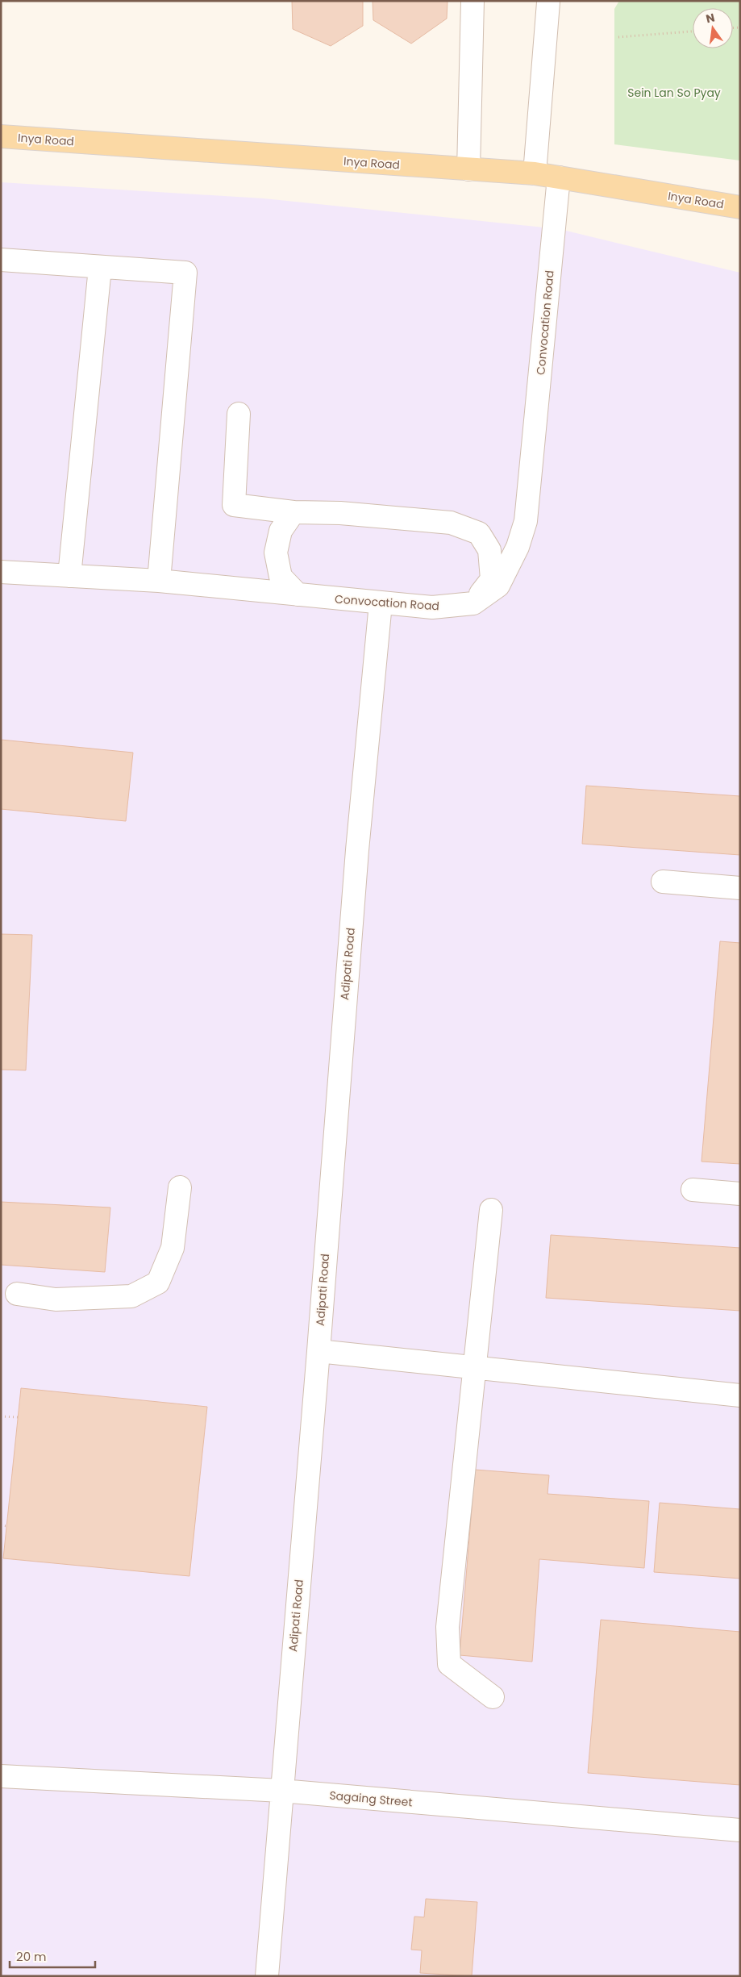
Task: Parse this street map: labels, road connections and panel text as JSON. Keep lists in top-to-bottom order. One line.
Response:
{"streets":{"main road":["Inya Road"],"street":["Convocation Road","Adipati Road","Sagaing Street"]},"crossings":[["Inya Road","Convocation Road"],["Convocation Road","Adipati Road"],["Adipati Road","Sagaing Street"]],"parks":["Sein Lan So Pyay"],"scale_bar":"20 m","north":"top"}
